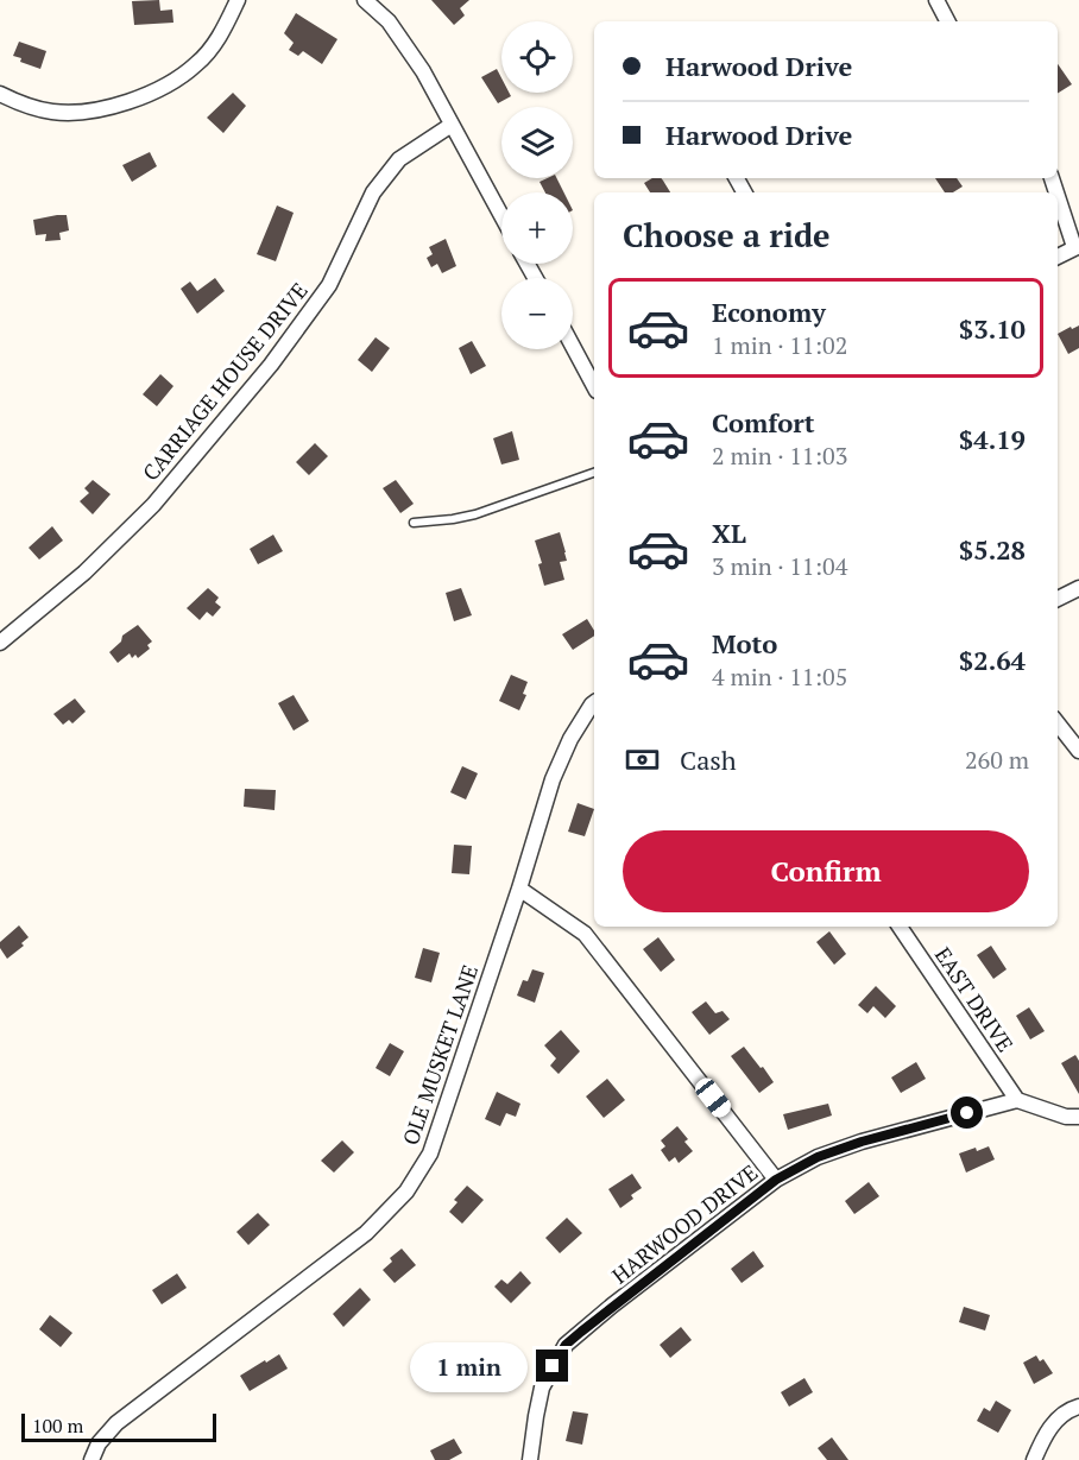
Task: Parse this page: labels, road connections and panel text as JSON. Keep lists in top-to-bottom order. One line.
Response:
{"streets":{"street":["CARRIAGE HOUSE DRIVE","EAST DRIVE","OLE MUSKET LANE","HARWOOD DRIVE"]},"crossings":[["EAST DRIVE","HARWOOD DRIVE"]],"scale_bar":"100 m","page":{"map_buttons":["+","−"],"banner":["Harwood Drive","Harwood Drive"],"heading":"Choose a ride","list":[{"name":"Economy","note":"1 min · 11:02","value":"$3.10"},{"name":"Comfort","note":"2 min · 11:03","value":"$4.19"},{"name":"XL","note":"3 min · 11:04","value":"$5.28"},{"name":"Moto","note":"4 min · 11:05","value":"$2.64"}],"pay":["Cash","260 m"],"buttons":"Confirm","bubble":"1 min","scale":"100 m"}}
